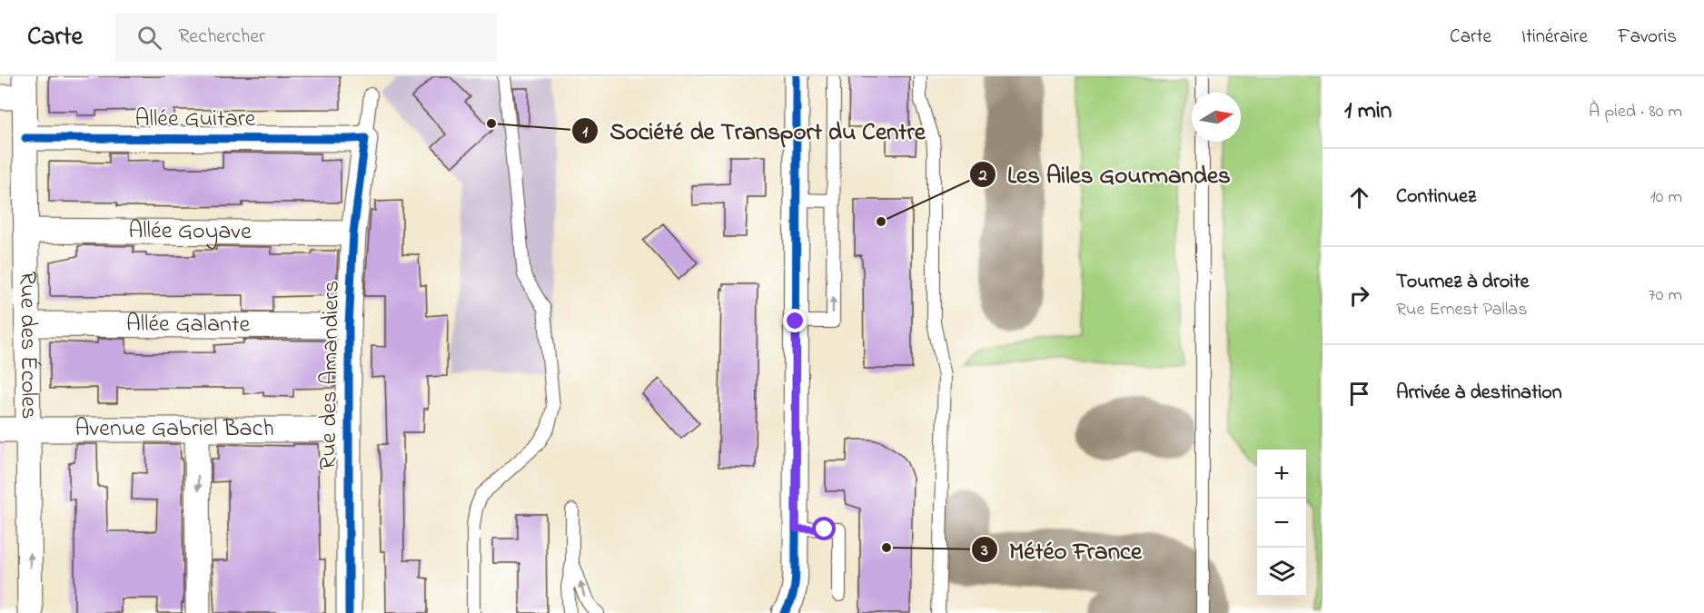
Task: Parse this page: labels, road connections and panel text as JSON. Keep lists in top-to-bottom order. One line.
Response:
{"streets":{"street":["Allée Guitare","Allée Goyave","Allée Galante","Rue des Écoles","Rue des Amandiers","Avenue Gabriel Bach"]},"crossings":[["Allée Guitare","Rue des Écoles"],["Allée Guitare","Rue des Amandiers"],["Allée Goyave","Rue des Écoles"],["Allée Goyave","Rue des Amandiers"],["Allée Galante","Rue des Écoles"],["Allée Galante","Rue des Amandiers"],["Rue des Écoles","Avenue Gabriel Bach"],["Rue des Amandiers","Avenue Gabriel Bach"]],"places":["Société de Transport du Centre","Les Ailes Gourmandes","Météo France"],"north":"right","page":{"header":"Carte","search":"Rechercher","nav":["Carte","Itinéraire","Favoris"],"heading":["1 min","À pied · 80 m"],"list":[["Continuez","10 m"],["Tournez à droite","Rue Ernest Pallas","70 m"],"Arrivée à destination"],"map_buttons":["+","−"]}}
